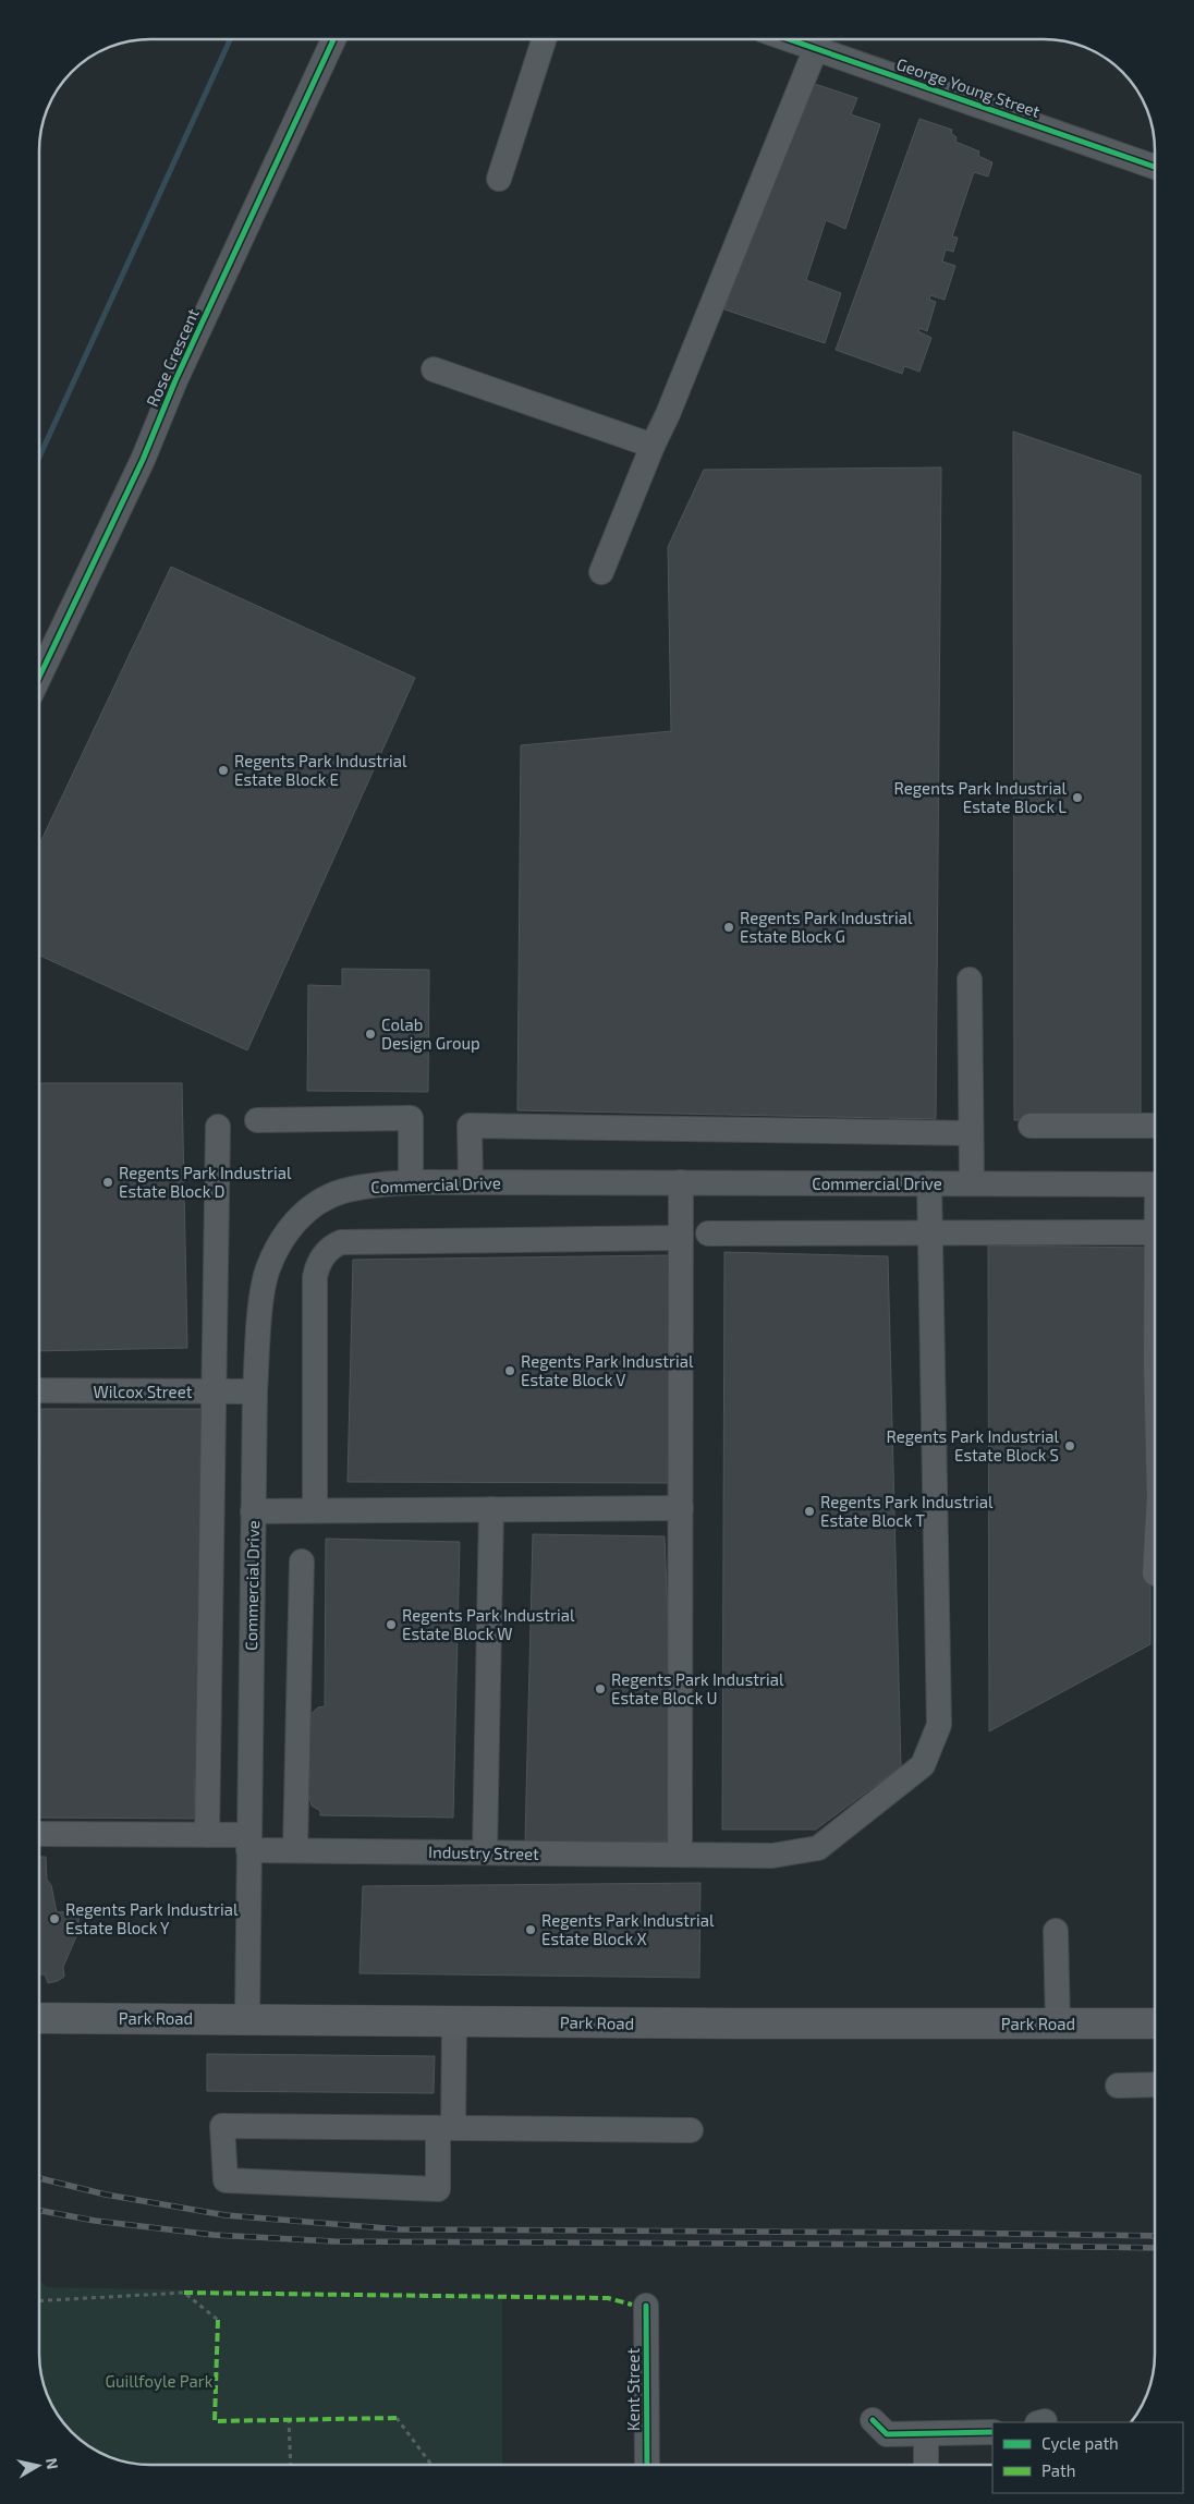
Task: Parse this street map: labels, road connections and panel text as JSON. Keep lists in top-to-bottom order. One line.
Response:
{"streets":{"main road":["Park Road"],"street":["George Young Street","Rose Crescent","Commercial Drive","Wilcox Street","Industry Street","Kent Street"]},"crossings":[["Commercial Drive","Wilcox Street"],["Commercial Drive","Industry Street"],["Commercial Drive","Park Road"]],"parks":["Guillfoyle Park"],"places":["Regents Park Industrial Estate Block E","Regents Park Industrial Estate Block L","Regents Park Industrial Estate Block G","Colab Design Group","Regents Park Industrial Estate Block D","Regents Park Industrial Estate Block V","Regents Park Industrial Estate Block S","Regents Park Industrial Estate Block T","Regents Park Industrial Estate Block W","Regents Park Industrial Estate Block U","Regents Park Industrial Estate Block Y","Regents Park Industrial Estate Block X"],"legend":["Cycle path","Path"],"north":"right"}
